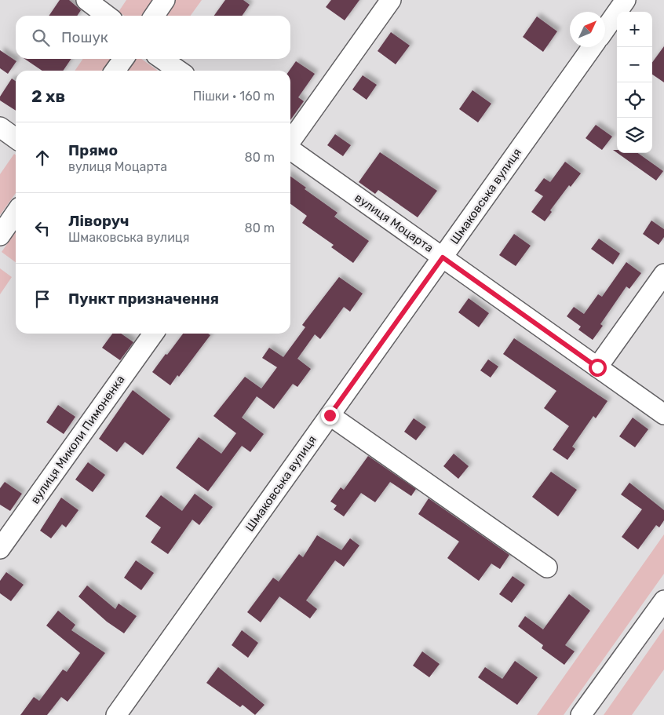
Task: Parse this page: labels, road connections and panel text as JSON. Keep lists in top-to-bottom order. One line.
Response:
{"streets":{"street":["Шмаковська вулиця","вулиця Моцарта","вулиця Миколи Пимоненка"]},"crossings":[["Шмаковська вулиця","вулиця Моцарта"]],"north":"top right","page":{"map_buttons":["+","−"],"search":"Пошук","heading":["2 хв","Пішки · 160 m"],"list":[["Прямо","вулиця Моцарта","80 m"],["Ліворуч","Шмаковська вулиця","80 m"],"Пункт призначення"]}}
